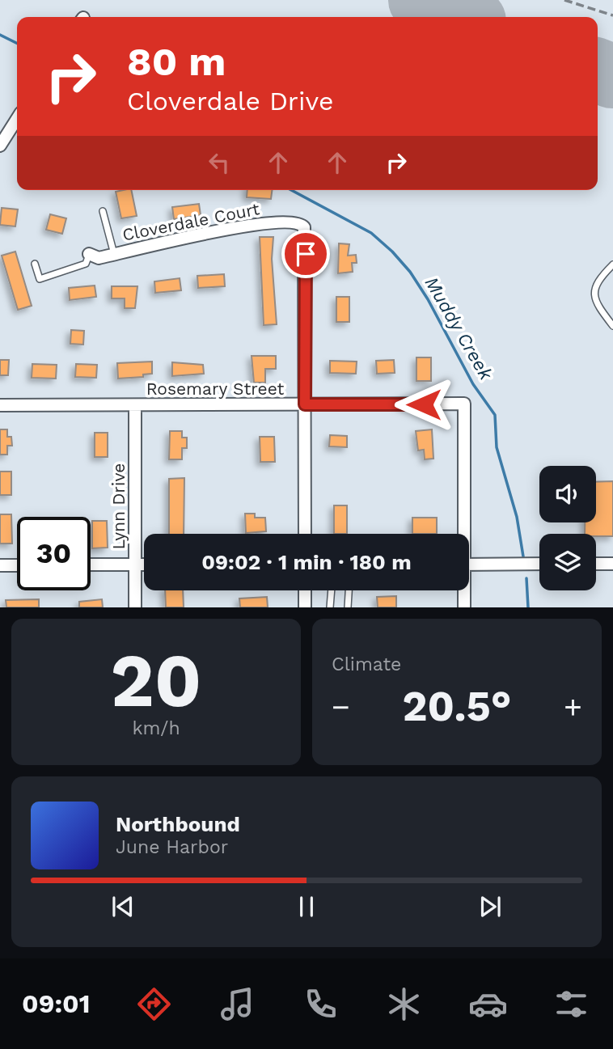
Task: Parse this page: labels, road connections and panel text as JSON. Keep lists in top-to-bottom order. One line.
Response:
{"streets":{"street":["Cloverdale Court","Rosemary Street","Lynn Drive"]},"crossings":[["Cloverdale Court","Rosemary Street"],["Rosemary Street","Lynn Drive"]],"water":["Muddy Creek"],"page":{"turn":["80 m","Cloverdale Drive"],"limit":"30","trip":"09:02 · 1 min · 180 m","tile":[["20","km/h"],"Climate"],"heat":["−","20.5°","+"],"song":["Northbound","June Harbor"],"tabs":"09:01"}}
